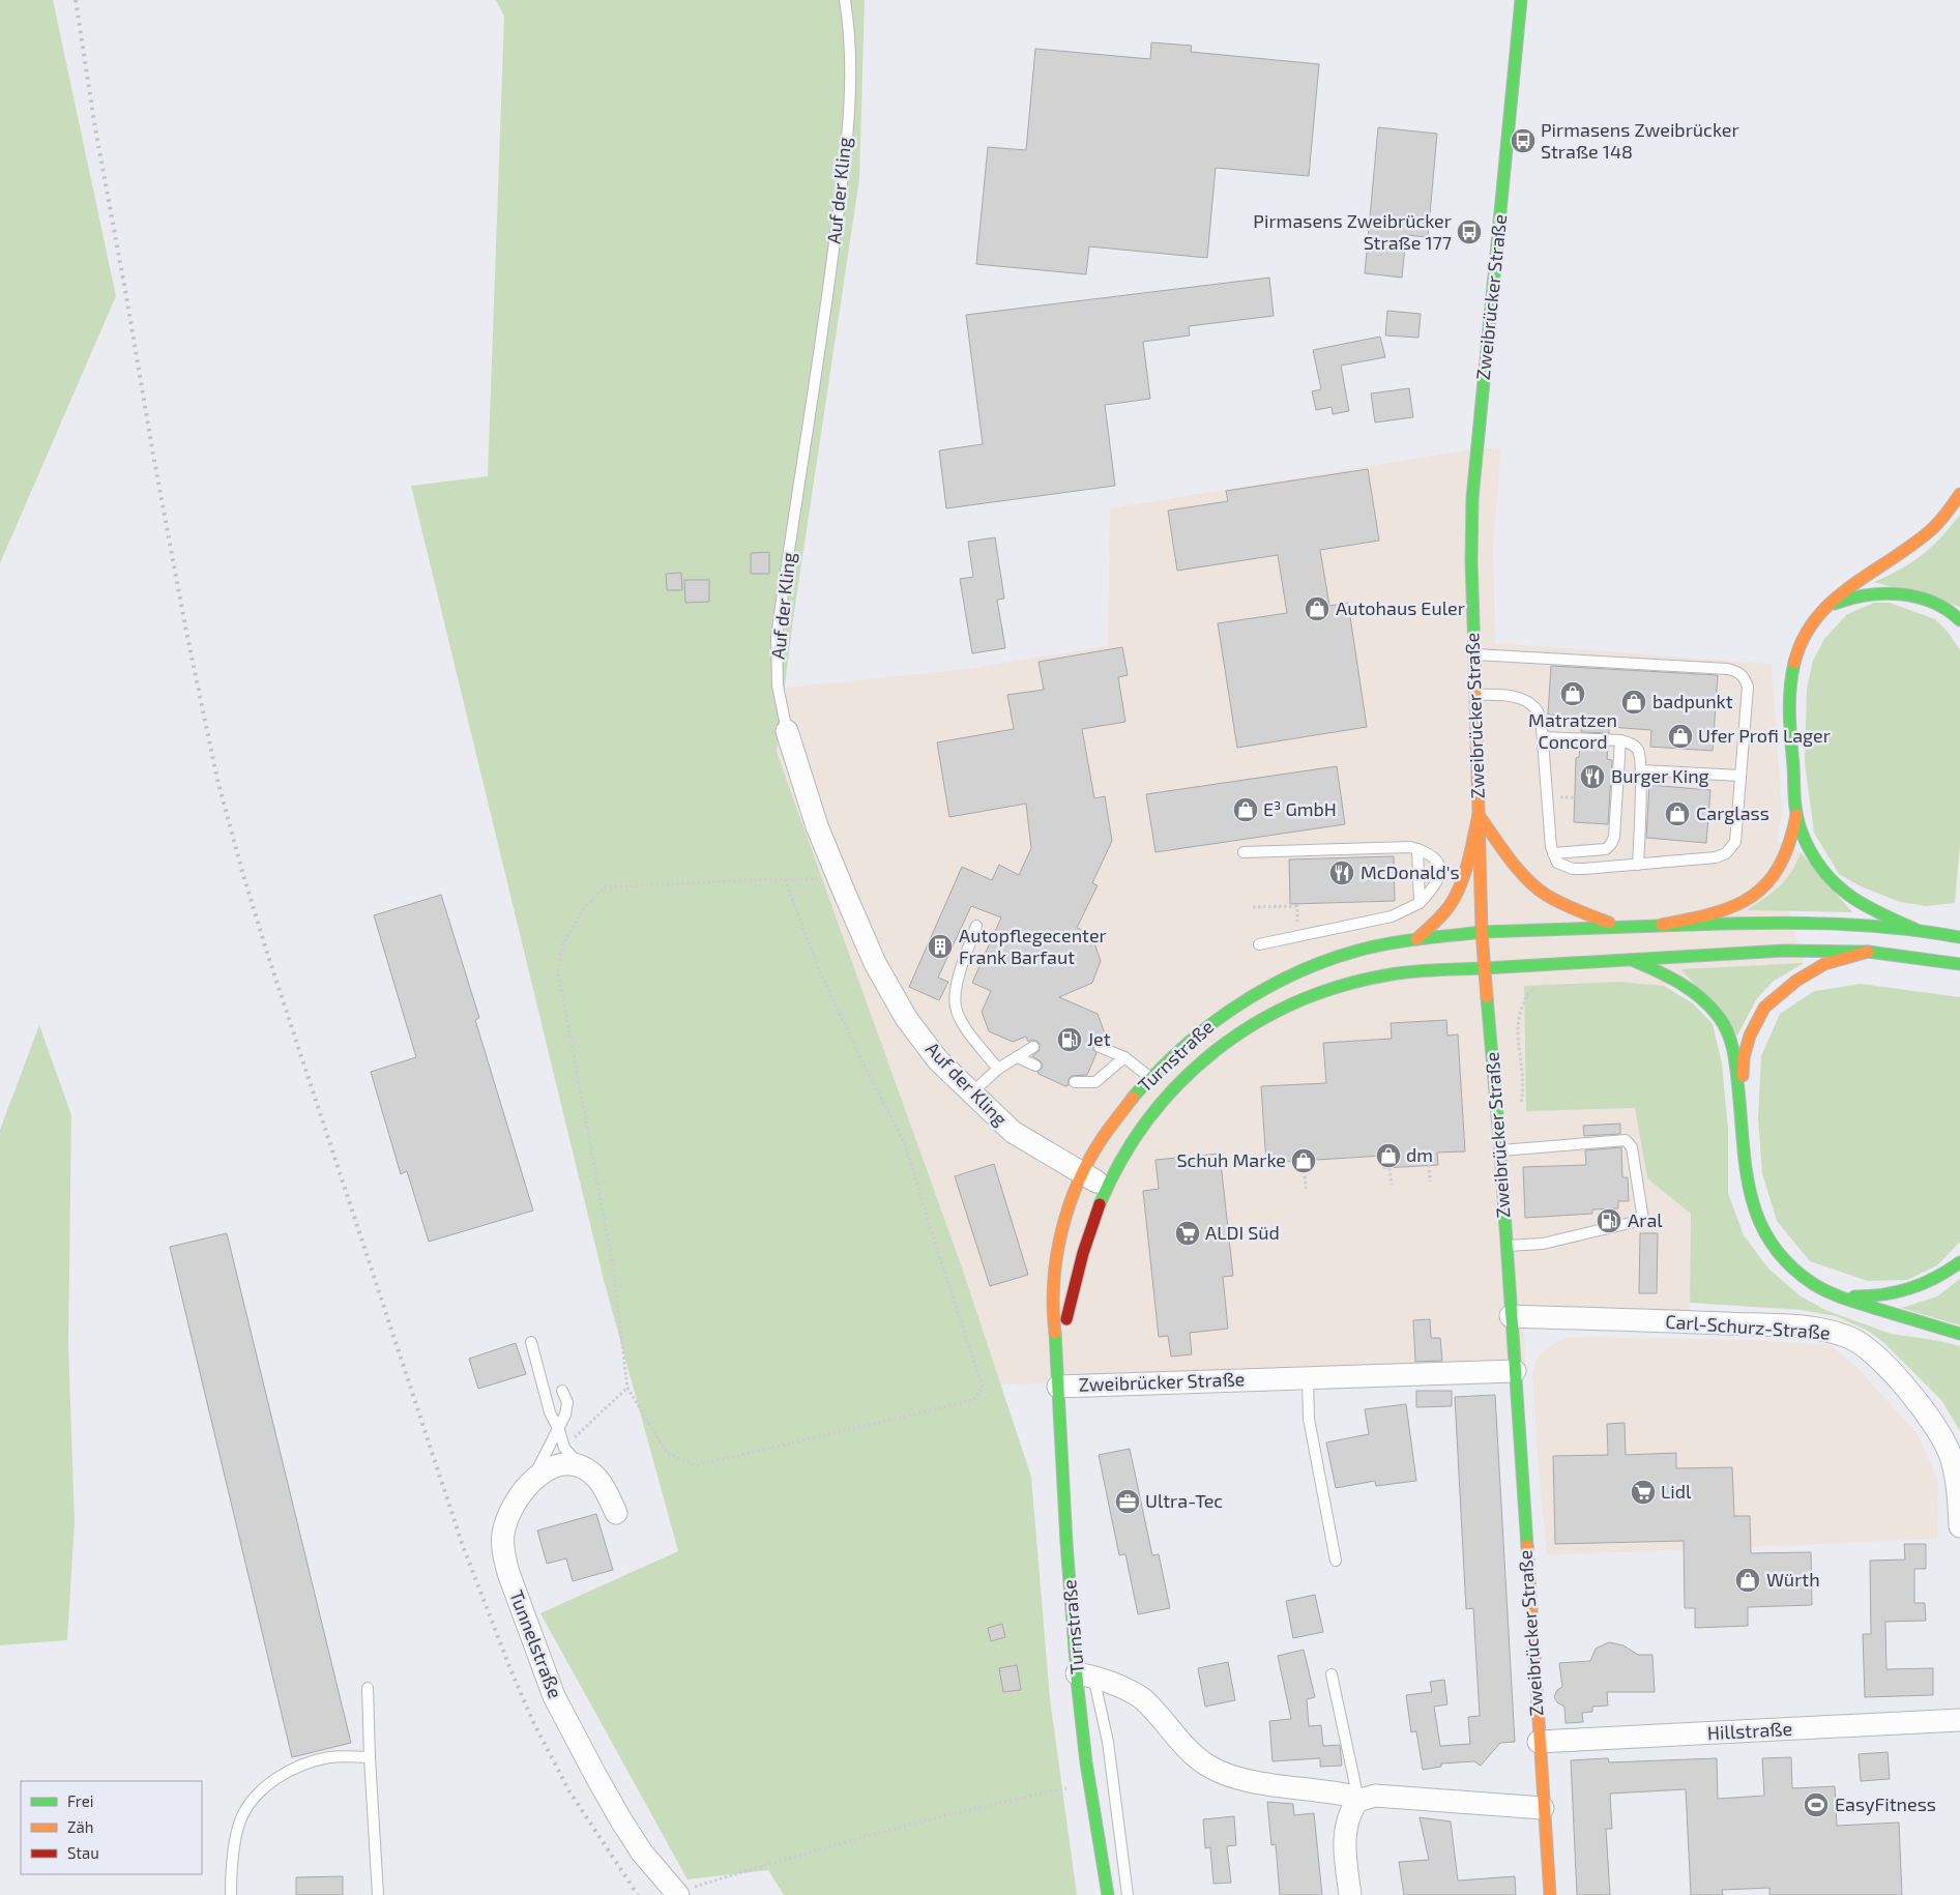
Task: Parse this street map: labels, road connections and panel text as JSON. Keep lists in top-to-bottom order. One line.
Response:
{"streets":{"main road":["Zweibrücker Straße","Turnstraße"],"street":["Auf der Kling","Carl-Schurz-Straße","Tunnelstraße","Hillstraße"]},"crossings":[["Auf der Kling","Turnstraße"],["Zweibrücker Straße","Turnstraße"],["Zweibrücker Straße","Carl-Schurz-Straße"],["Zweibrücker Straße","Hillstraße"]],"places":{"bus stop":["Pirmasens Zweibrücker Straße 148","Pirmasens Zweibrücker Straße 177"],"shop":["Autohaus Euler","Matratzen Concord","badpunkt","Ufer Profi Lager","E³ GmbH","Carglass","dm","Schuh Marke","Würth"],"restaurant":["Burger King","McDonald's"],"building":["Autopflegecenter Frank Barfaut"],"fuel station":["Jet","Aral"],"supermarket":["ALDI Süd","Lidl"],"office":["Ultra-Tec"],"sports":["EasyFitness"]},"legend":["Frei","Zäh","Stau"]}
